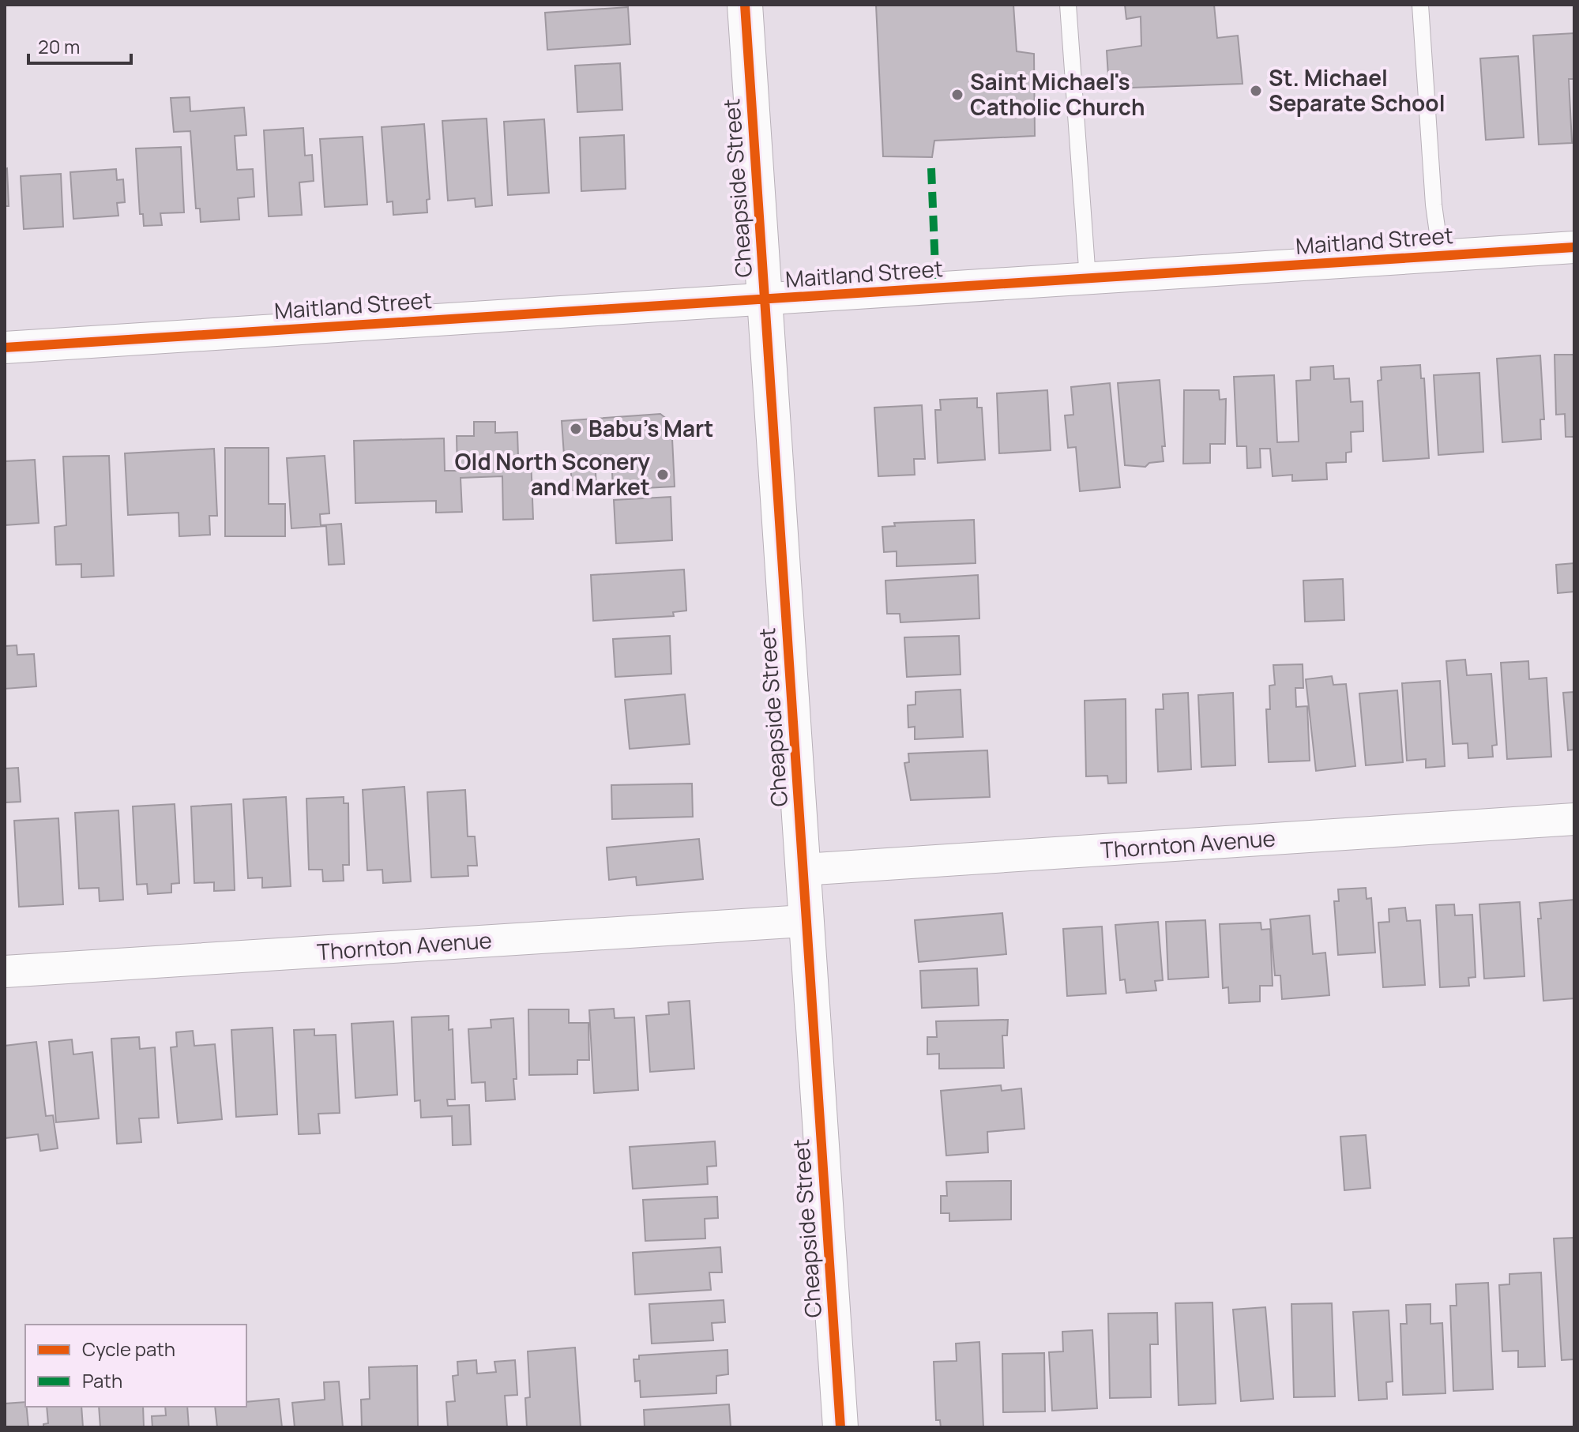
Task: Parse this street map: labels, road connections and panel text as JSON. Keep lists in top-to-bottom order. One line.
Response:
{"streets":{"street":["Cheapside Street","Maitland Street","Thornton Avenue"]},"crossings":[["Cheapside Street","Maitland Street"],["Cheapside Street","Thornton Avenue"]],"places":["St. Michael Separate School","Saint Michael's Catholic Church","Babu's Mart","Old North Sconery and Market"],"legend":["Cycle path","Path"],"scale_bar":"20 m"}
